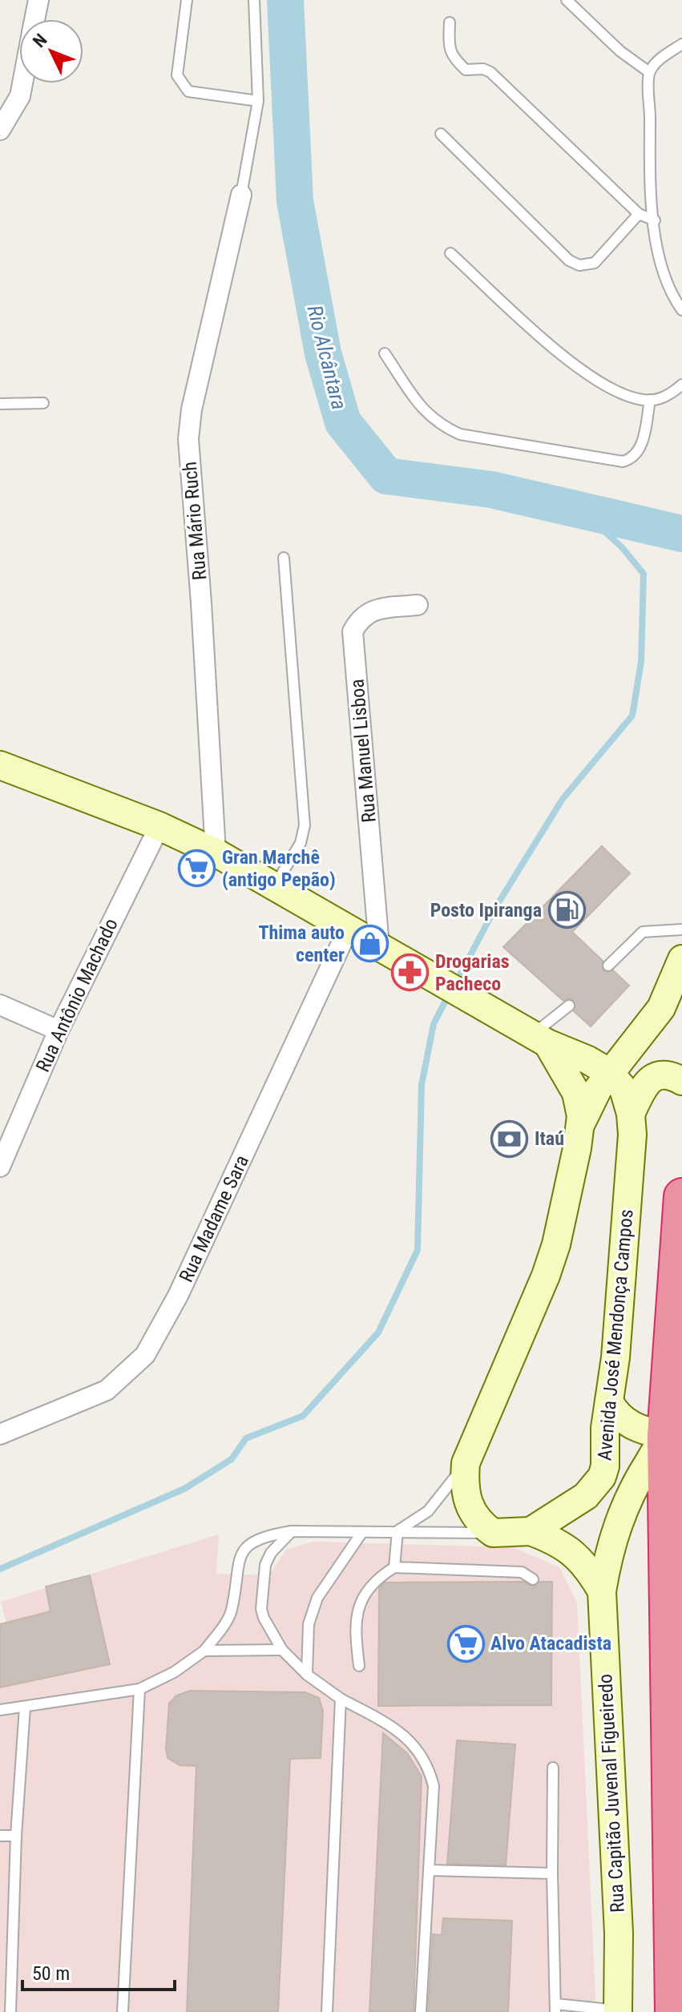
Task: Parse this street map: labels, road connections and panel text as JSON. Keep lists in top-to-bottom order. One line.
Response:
{"streets":{"main road":["Avenida José Mendonça Campos","Rua Capitão Juvenal Figueiredo"],"street":["Rua Mário Ruch","Rua Manuel Lisboa","Rua Antônio Machado","Rua Madame Sara"]},"crossings":[["Rua Mário Ruch","Avenida José Mendonça Campos"],["Rua Manuel Lisboa","Avenida José Mendonça Campos"],["Rua Antônio Machado","Avenida José Mendonça Campos"],["Rua Madame Sara","Avenida José Mendonça Campos"]],"water":["Rio Alcântara"],"places":{"supermarket":["Gran Marchê (antigo Pepão)","Alvo Atacadista"],"fuel station":["Posto Ipiranga"],"shop":["Thima auto center"],"pharmacy":["Drogarias Pacheco"],"bank":["Itaú"]},"scale_bar":"50 m","north":"top left"}
